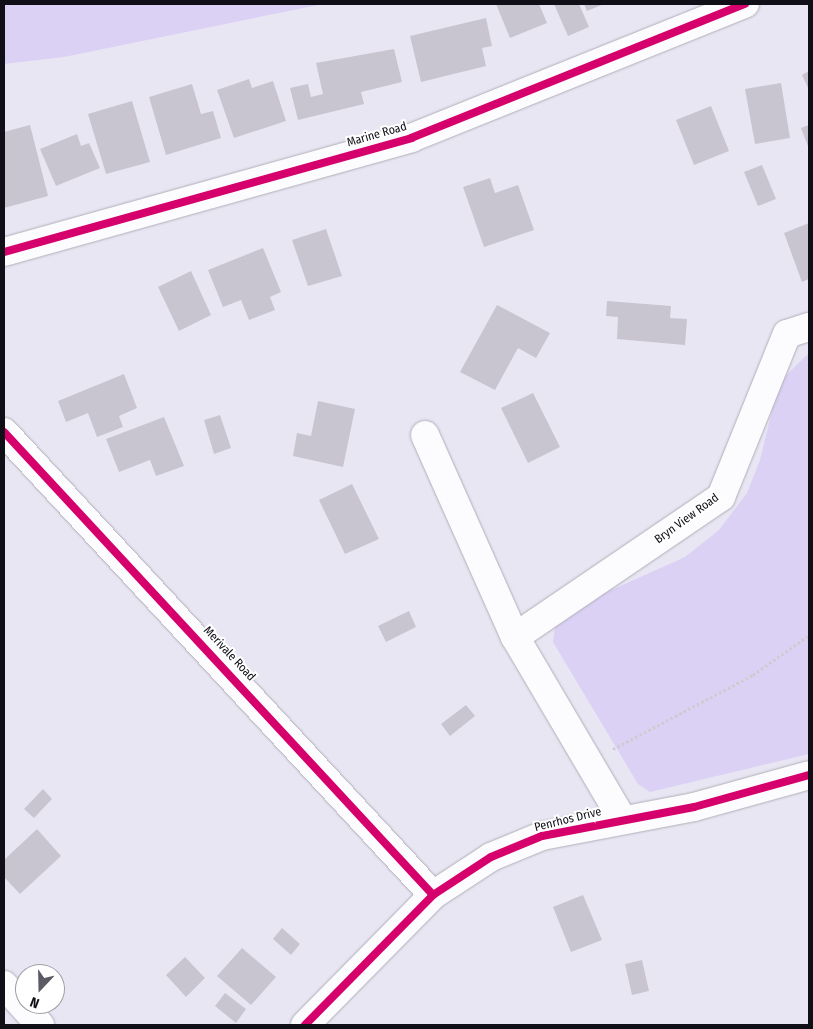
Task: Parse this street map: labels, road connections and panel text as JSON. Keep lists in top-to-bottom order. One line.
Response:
{"streets":{"street":["Marine Road","Bryn View Road","Merivale Road","Penrhos Drive"]},"crossings":[["Merivale Road","Penrhos Drive"]],"north":"bottom"}
